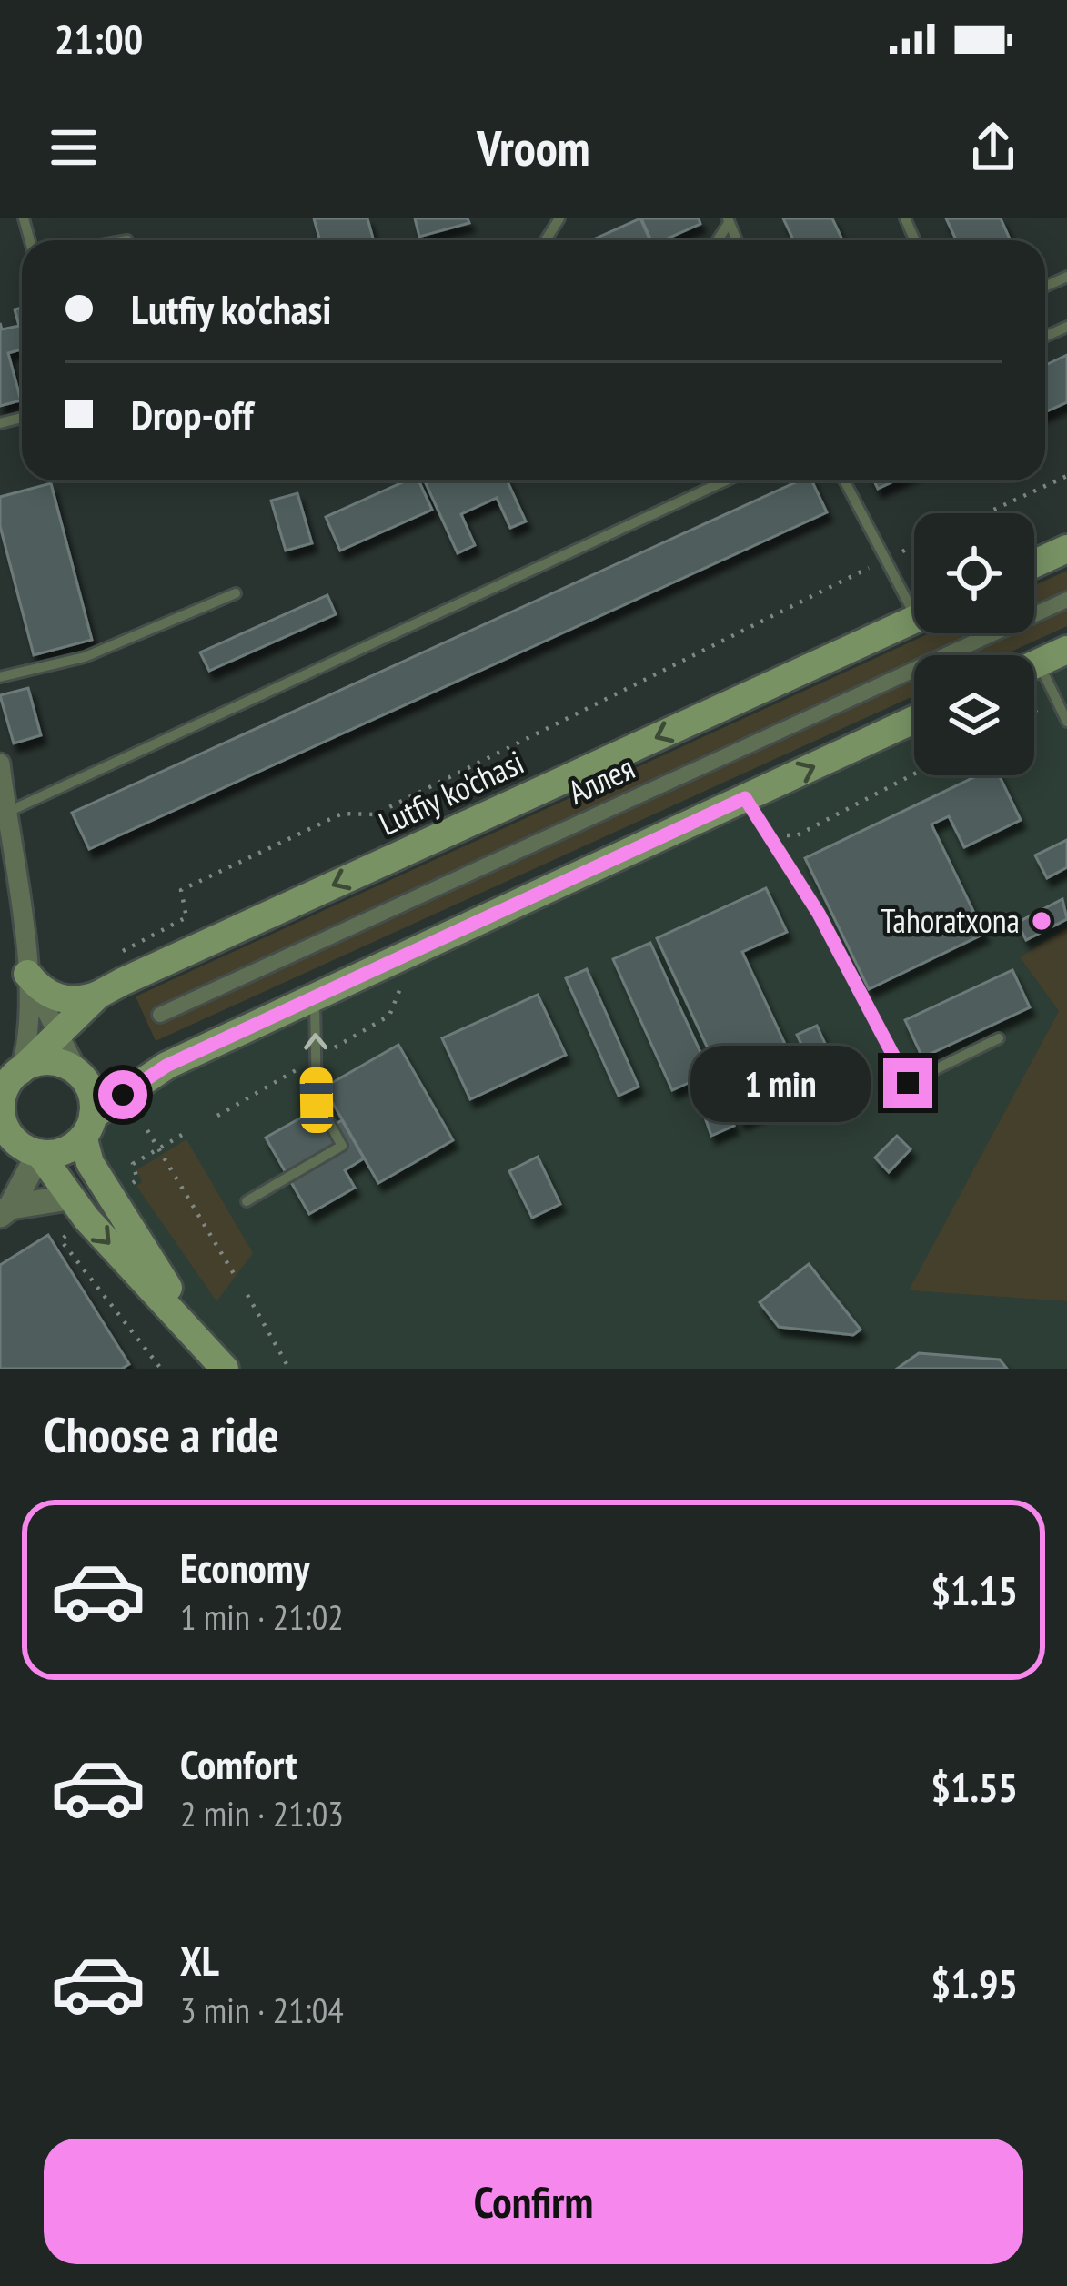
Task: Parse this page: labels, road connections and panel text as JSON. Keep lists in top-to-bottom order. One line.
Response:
{"streets":{"main road":["Lutfiy ko'chasi"],"street":["Аллея"]},"places":["Tahoratxona"],"page":{"status":"21:00","header":"Vroom","banner":["Lutfiy ko'chasi","Drop-off"],"bubble":"1 min","heading":"Choose a ride","list":[{"name":"Economy","note":"1 min · 21:02","value":"$1.15"},{"name":"Comfort","note":"2 min · 21:03","value":"$1.55"},{"name":"XL","note":"3 min · 21:04","value":"$1.95"}],"buttons":"Confirm"}}
